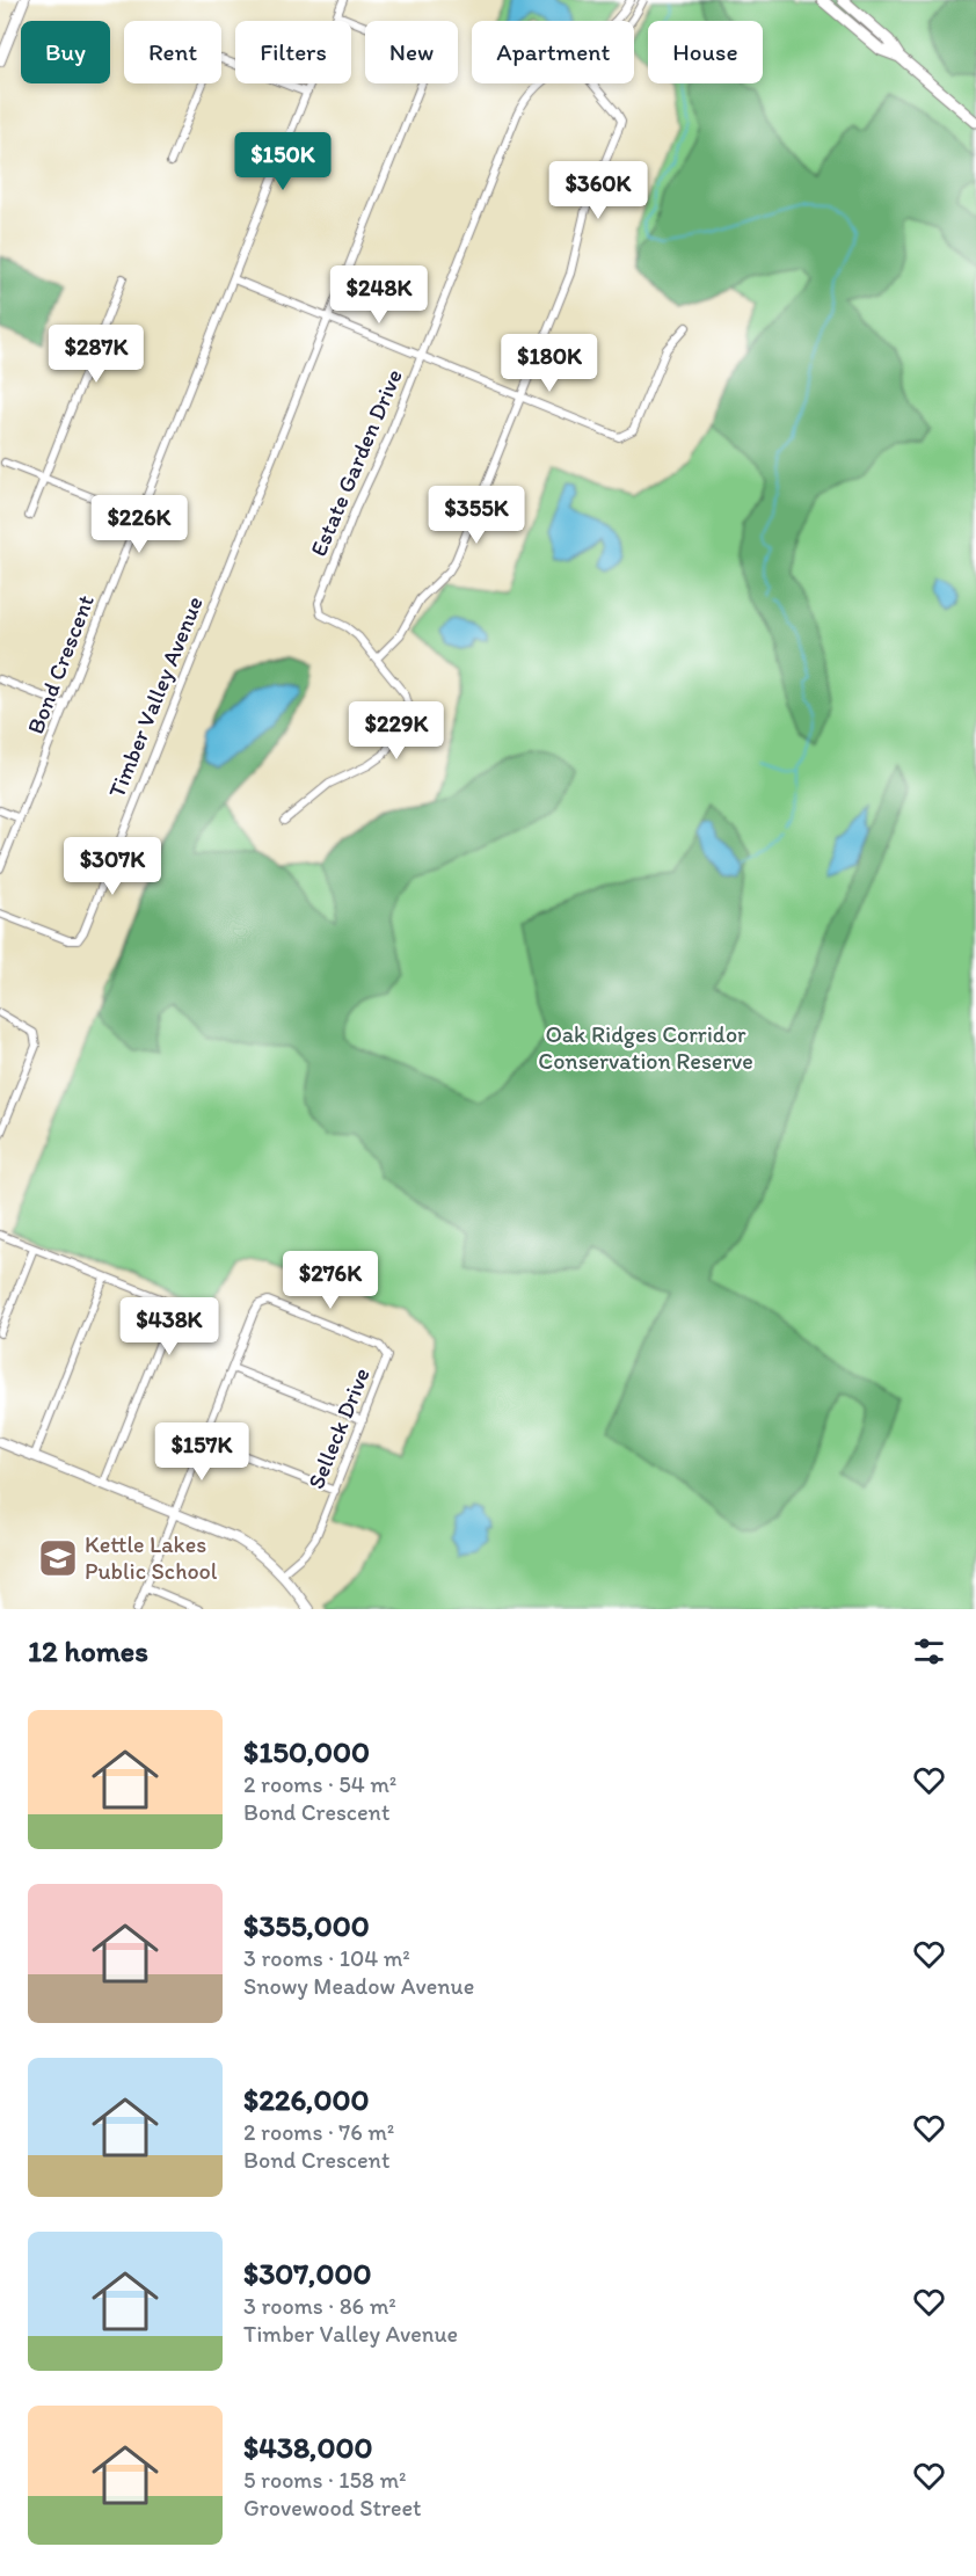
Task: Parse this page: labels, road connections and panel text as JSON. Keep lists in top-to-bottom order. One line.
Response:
{"streets":{"street":["Estate Garden Drive","Bond Crescent","Timber Valley Avenue","Selleck Drive"]},"crossings":[["Bond Crescent","Timber Valley Avenue"]],"parks":["Oak Ridges Corridor Conservation Reserve"],"places":{"school or university":["Kettle Lakes Public School"]},"page":{"chip":["Buy","Rent","Filters","New","Apartment","House"],"price":["$150K","$360K","$248K","$287K","$180K","$355K","$226K","$229K","$307K","$276K","$438K","$157K"],"heading":"12 homes","list":[{"name":"$150,000","note":"2 rooms · 54 m² · Bond Crescent"},{"name":"$355,000","note":"3 rooms · 104 m² · Snowy Meadow Avenue"},{"name":"$226,000","note":"2 rooms · 76 m² · Bond Crescent"},{"name":"$307,000","note":"3 rooms · 86 m² · Timber Valley Avenue"},{"name":"$438,000","note":"5 rooms · 158 m² · Grovewood Street"}]}}
